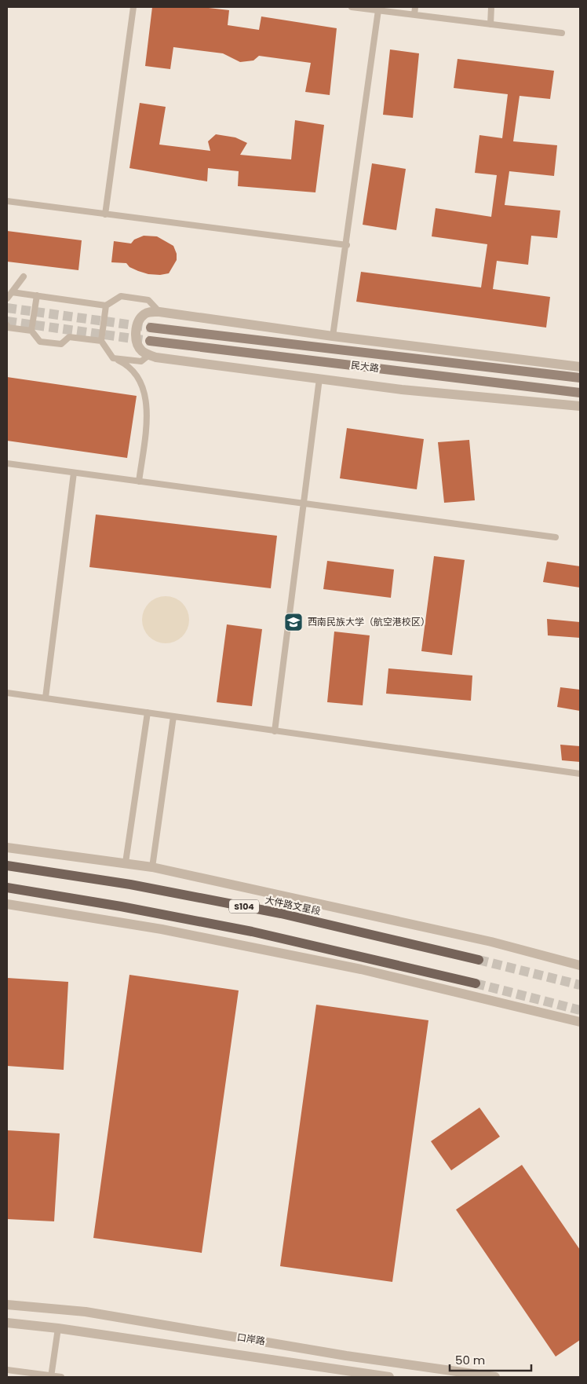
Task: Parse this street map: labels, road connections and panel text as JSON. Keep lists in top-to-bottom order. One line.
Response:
{"streets":{"main road":["民大路","大件路文星段","S104"],"street":["口岸路"]},"places":{"school or university":["西南民族大学（航空港校区）"]},"scale_bar":"50 m"}
